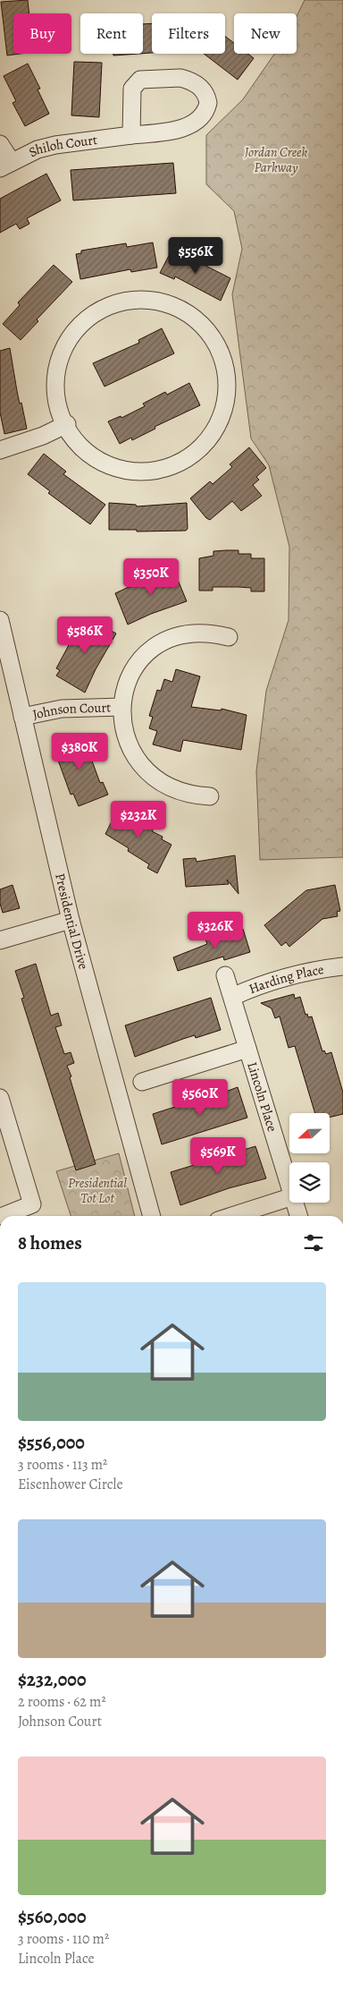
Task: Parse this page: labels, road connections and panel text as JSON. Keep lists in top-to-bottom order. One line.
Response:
{"streets":{"street":["Shiloh Court","Johnson Court","Presidential Drive","Harding Place","Lincoln Place"]},"crossings":[["Johnson Court","Presidential Drive"],["Harding Place","Lincoln Place"]],"parks":["Jordan Creek Parkway","Presidential Tot Lot"],"north":"left","page":{"chip":["Buy","Rent","Filters","New"],"price":["$556K","$350K","$586K","$380K","$232K","$326K","$560K","$569K"],"heading":"8 homes","list":[{"name":"$556,000","note":"3 rooms · 113 m² · Eisenhower Circle"},{"name":"$232,000","note":"2 rooms · 62 m² · Johnson Court"},{"name":"$560,000","note":"3 rooms · 110 m² · Lincoln Place"}]}}
